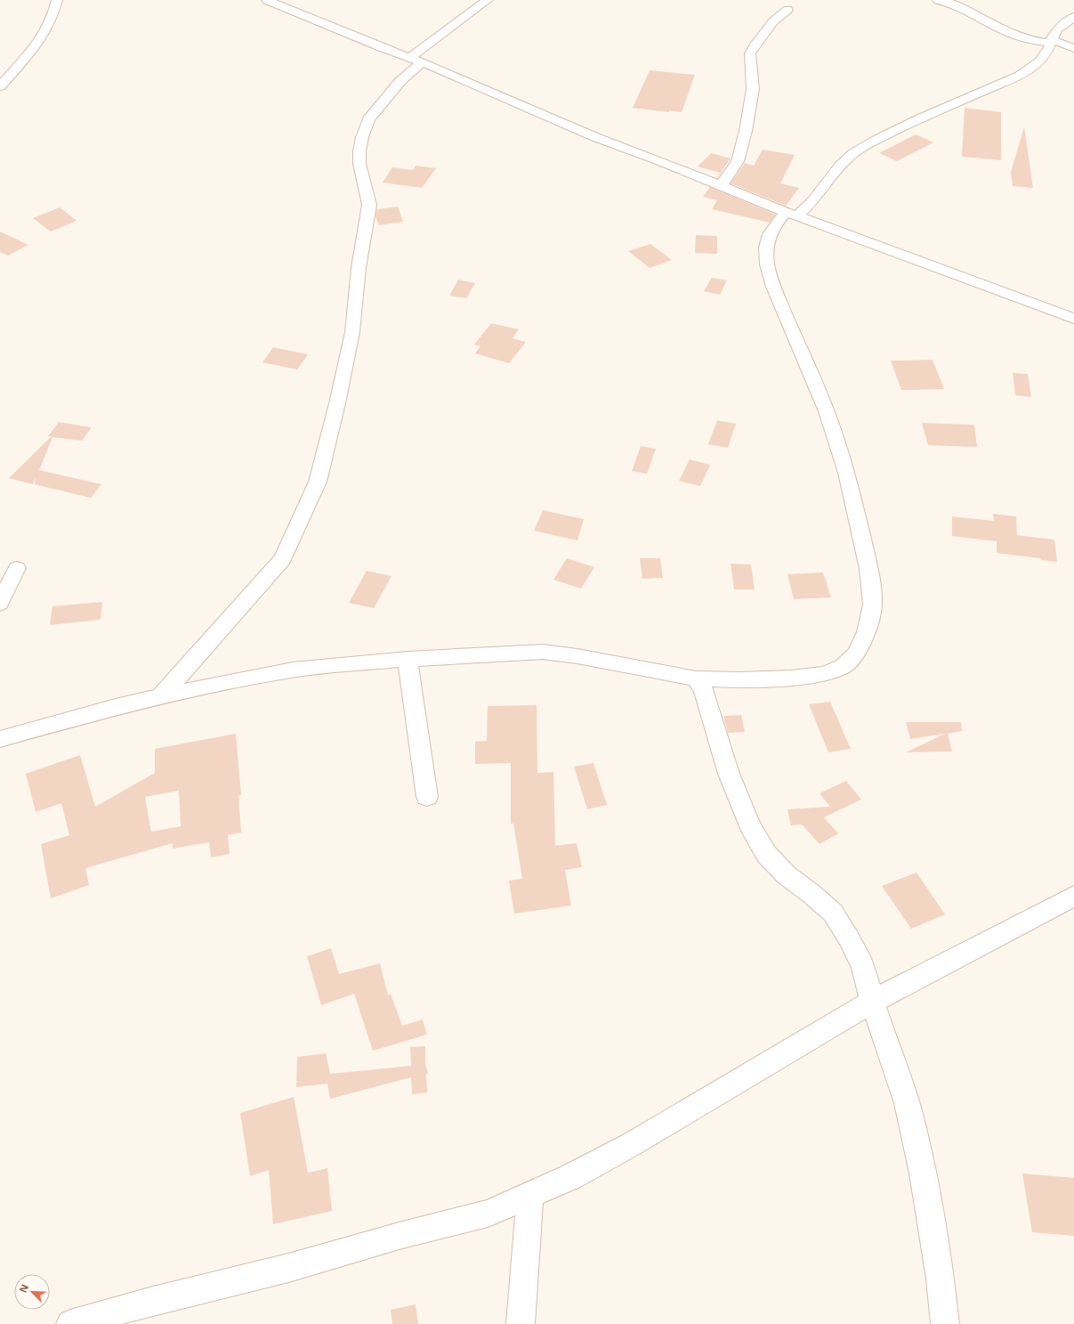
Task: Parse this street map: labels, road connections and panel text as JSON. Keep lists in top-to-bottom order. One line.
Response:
{"north":"top left"}
